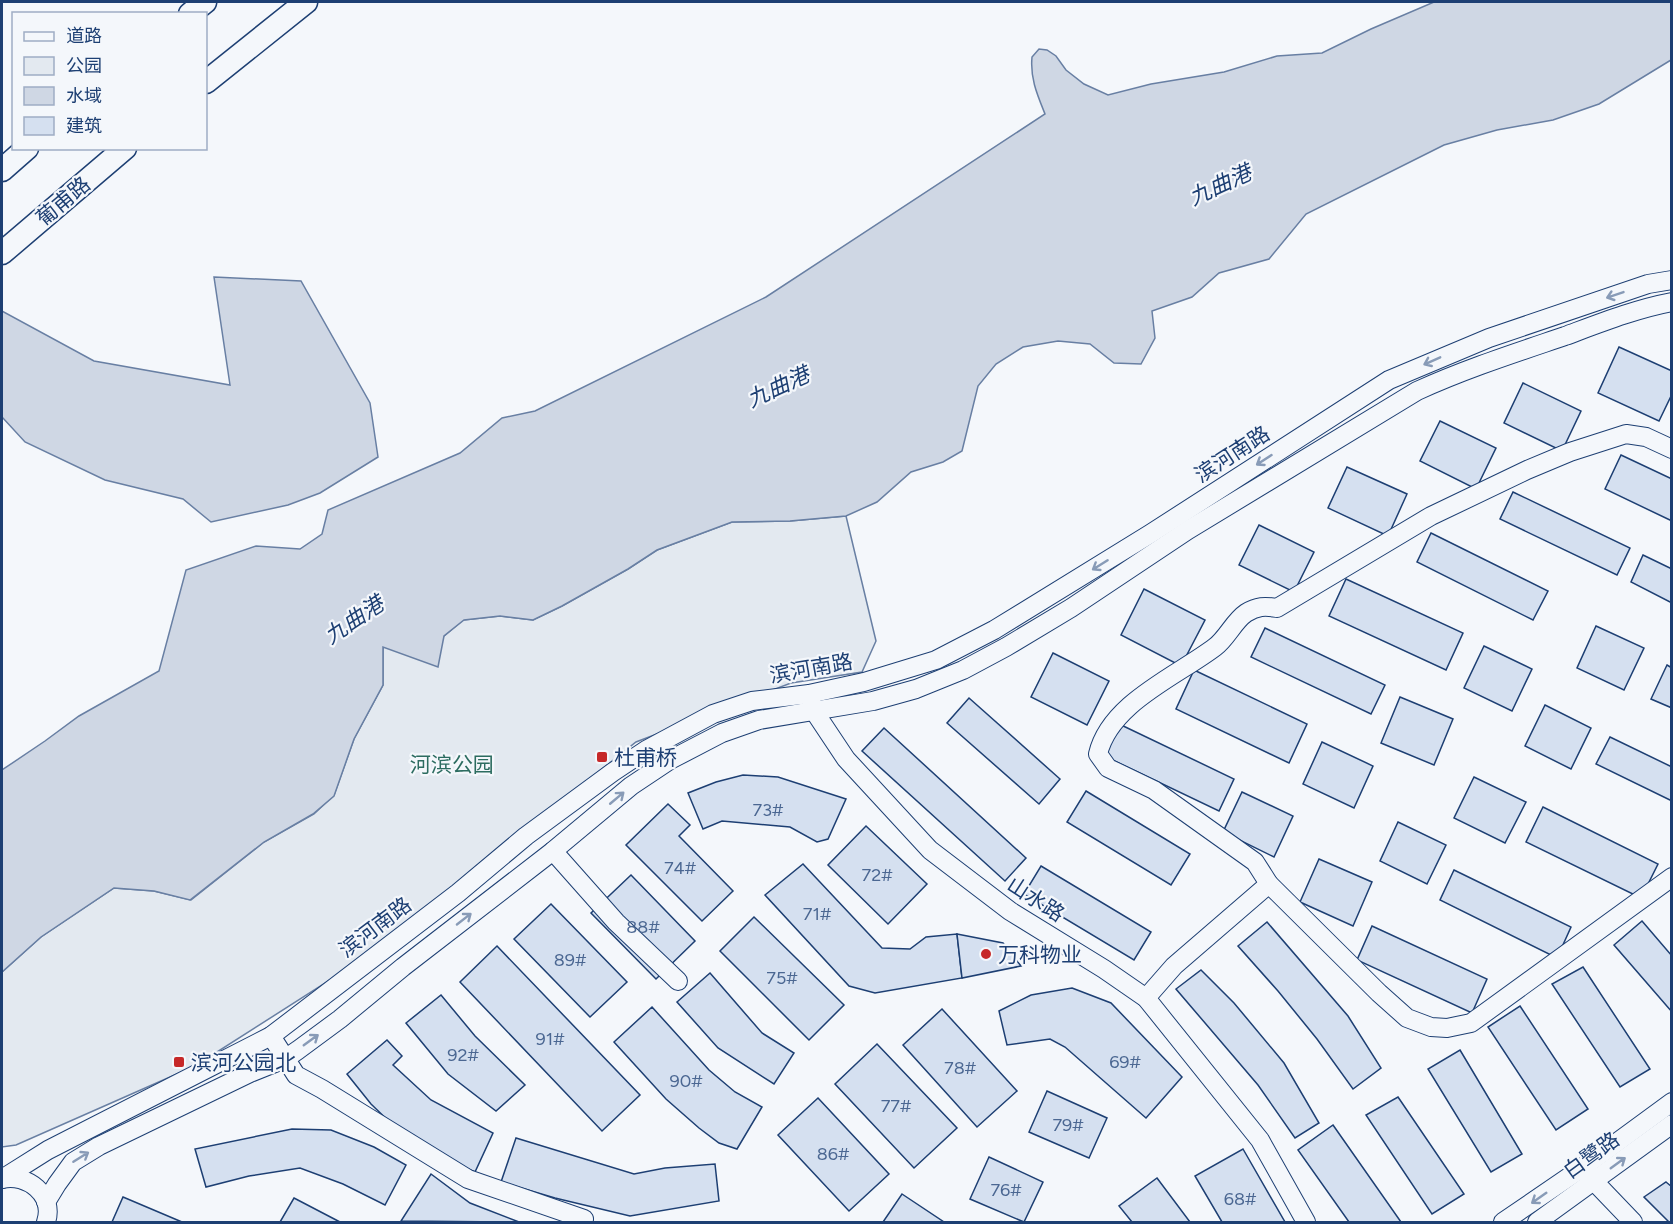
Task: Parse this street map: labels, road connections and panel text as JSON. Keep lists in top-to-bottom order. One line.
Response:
{"streets":{"main road":["葡甫路"],"street":["滨河南路","山水路","白鹭路"]},"crossings":[["滨河南路","山水路"]],"water":["九曲港"],"parks":["河滨公园"],"places":{"transit":["杜甫桥","滨河公园北"],"other":["万科物业"]},"house_numbers":["73#","74#","72#","71#","88#","89#","75#","91#","92#","69#","78#","90#","77#","79#","86#","76#","68#"],"legend":["道路","公园","水域","建筑"]}
